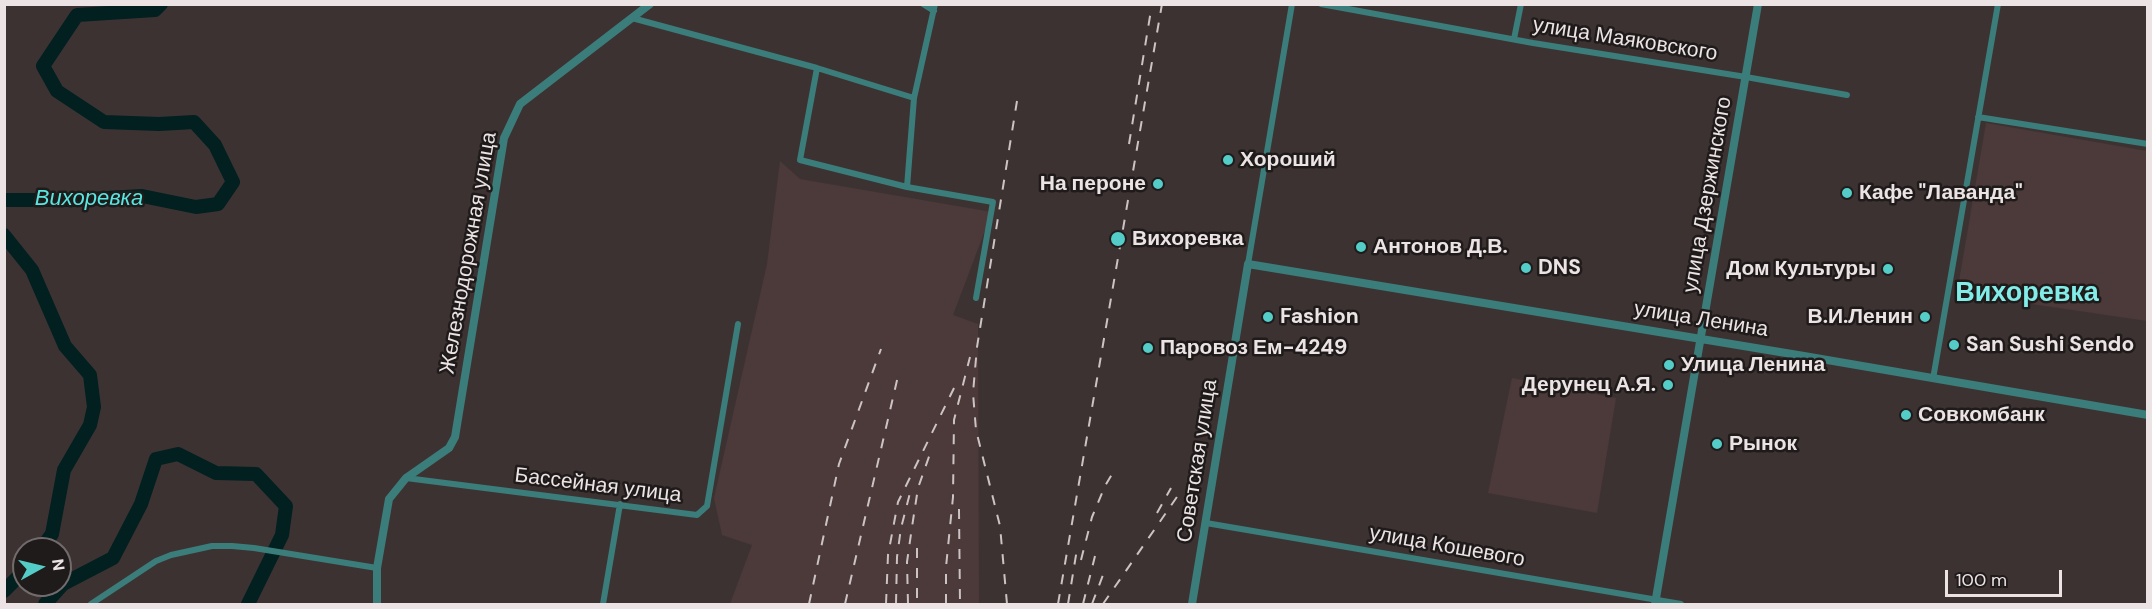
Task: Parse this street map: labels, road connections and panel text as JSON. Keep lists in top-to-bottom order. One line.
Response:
{"streets":{"street":["улица Маяковского","улица Дзержинского","Железнодорожная улица","улица Ленина","Советская улица","Бассейная улица","улица Кошевого"]},"crossings":[["улица Маяковского","улица Дзержинского"],["улица Дзержинского","улица Ленина"],["улица Дзержинского","улица Кошевого"],["Железнодорожная улица","Бассейная улица"],["улица Ленина","Советская улица"],["Советская улица","улица Кошевого"]],"districts":["Вихоревка"],"water":["Вихоревка"],"places":["Хороший","На пероне","Кафе \"Лаванда\"","Вихоревка","Антонов Д.В.","DNS","Дом Культуры","Fashion","В.И.Ленин","San Sushi Sendo","Паровоз Ем-4249","Улица Ленина","Дерунец А.Я.","Совкомбанк","Рынок"],"scale_bar":"100 m","north":"right"}
